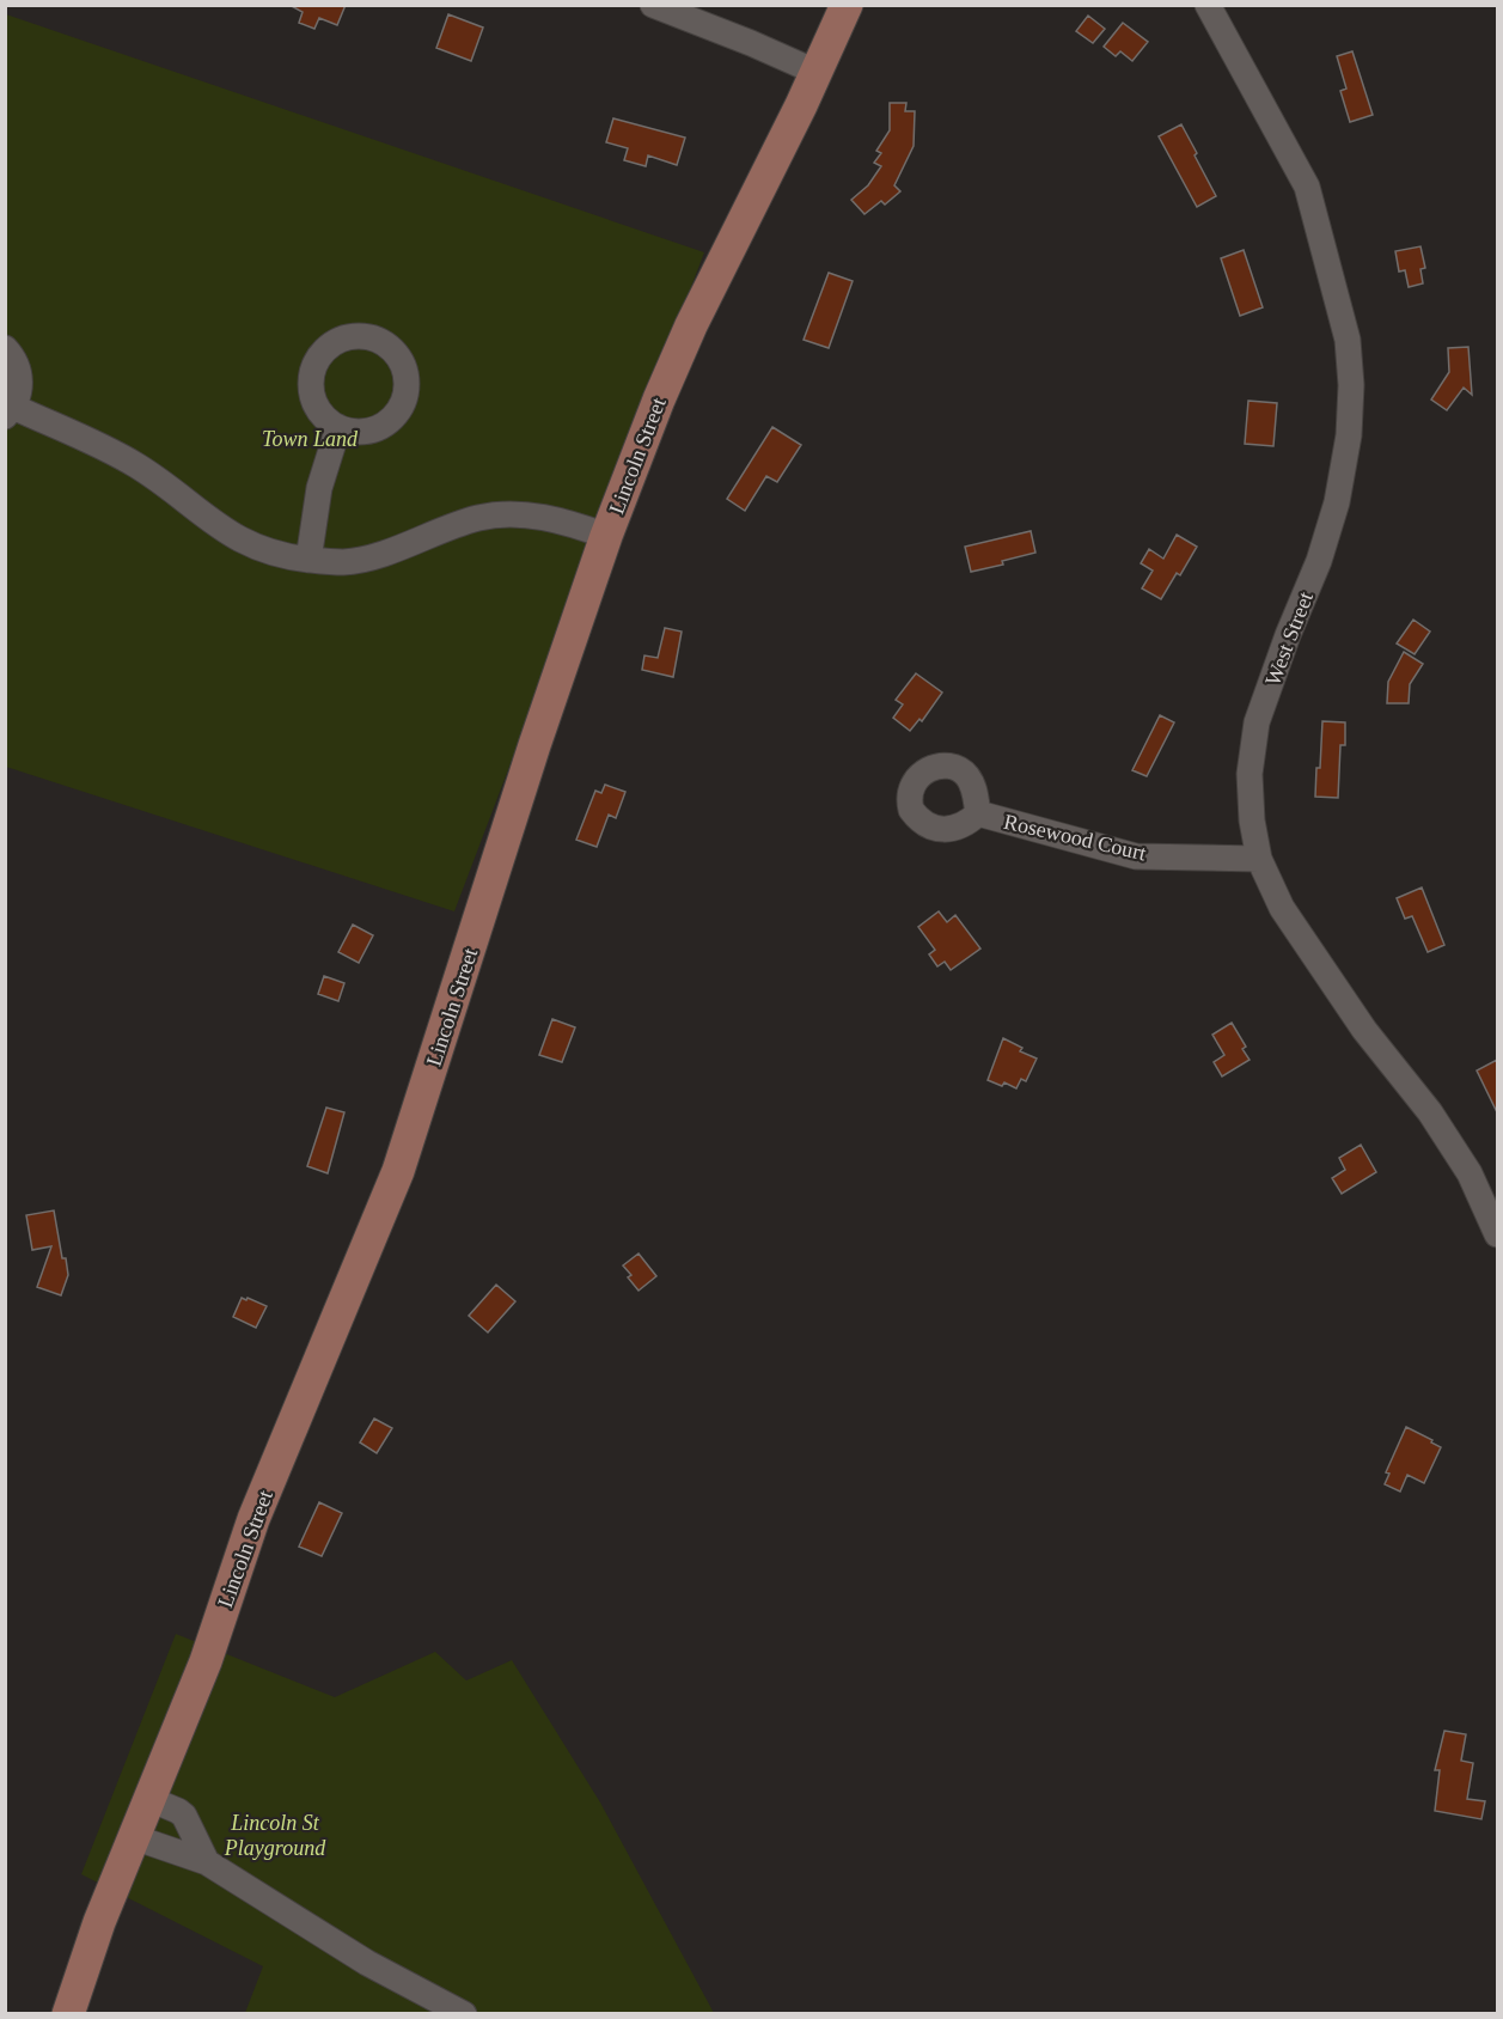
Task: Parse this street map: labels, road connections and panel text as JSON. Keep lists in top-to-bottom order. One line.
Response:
{"streets":{"main road":["Lincoln Street"],"street":["West Street","Rosewood Court"]},"crossings":[["West Street","Rosewood Court"]],"parks":["Town Land","Lincoln St Playground"]}
